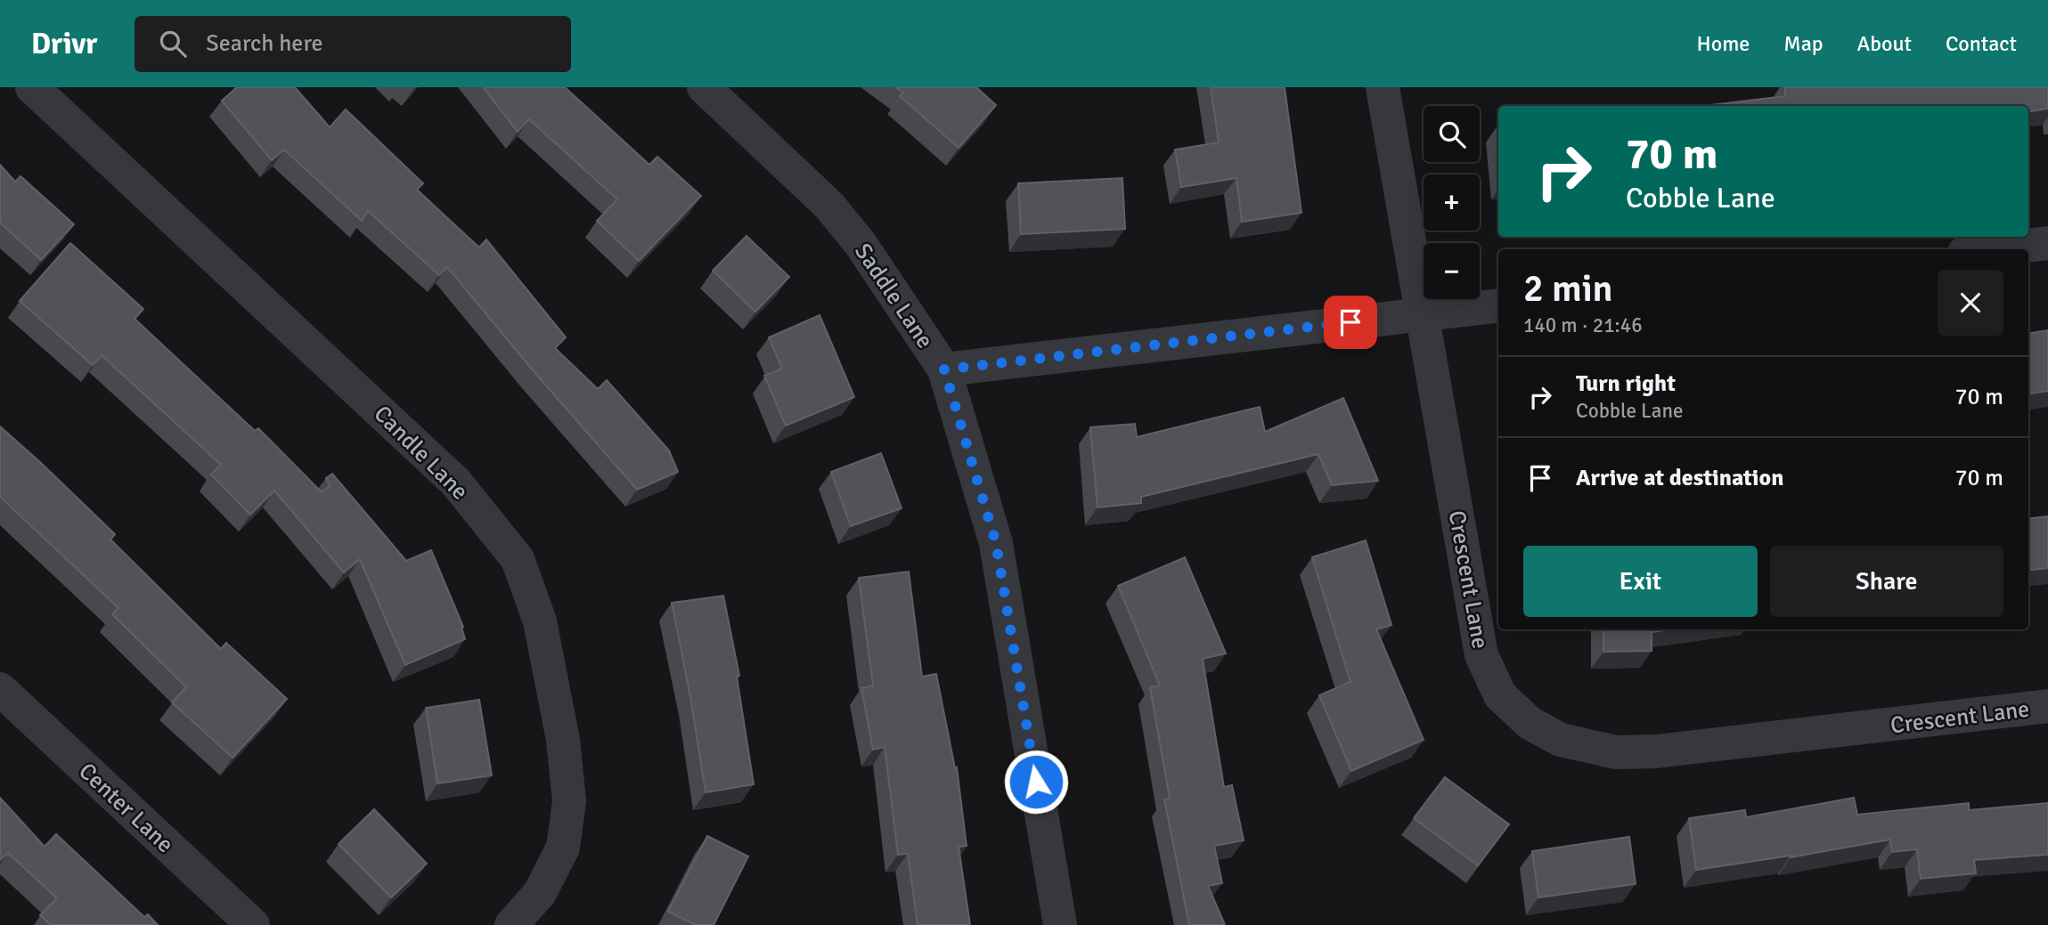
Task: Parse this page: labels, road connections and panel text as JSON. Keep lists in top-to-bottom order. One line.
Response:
{"streets":{"street":["Saddle Lane","Candle Lane","Crescent Lane","Center Lane"]},"page":{"header":"Drivr","search":"Search here","nav":["Home","Map","About","Contact"],"map_buttons":["+","−"],"turn":["70 m","Cobble Lane"],"heading":["2 min","140 m · 21:46"],"list":[{"name":"Turn right","note":"Cobble Lane","value":"70 m"},{"name":"Arrive at destination","value":"70 m"}],"buttons":["Exit","Share"]}}
